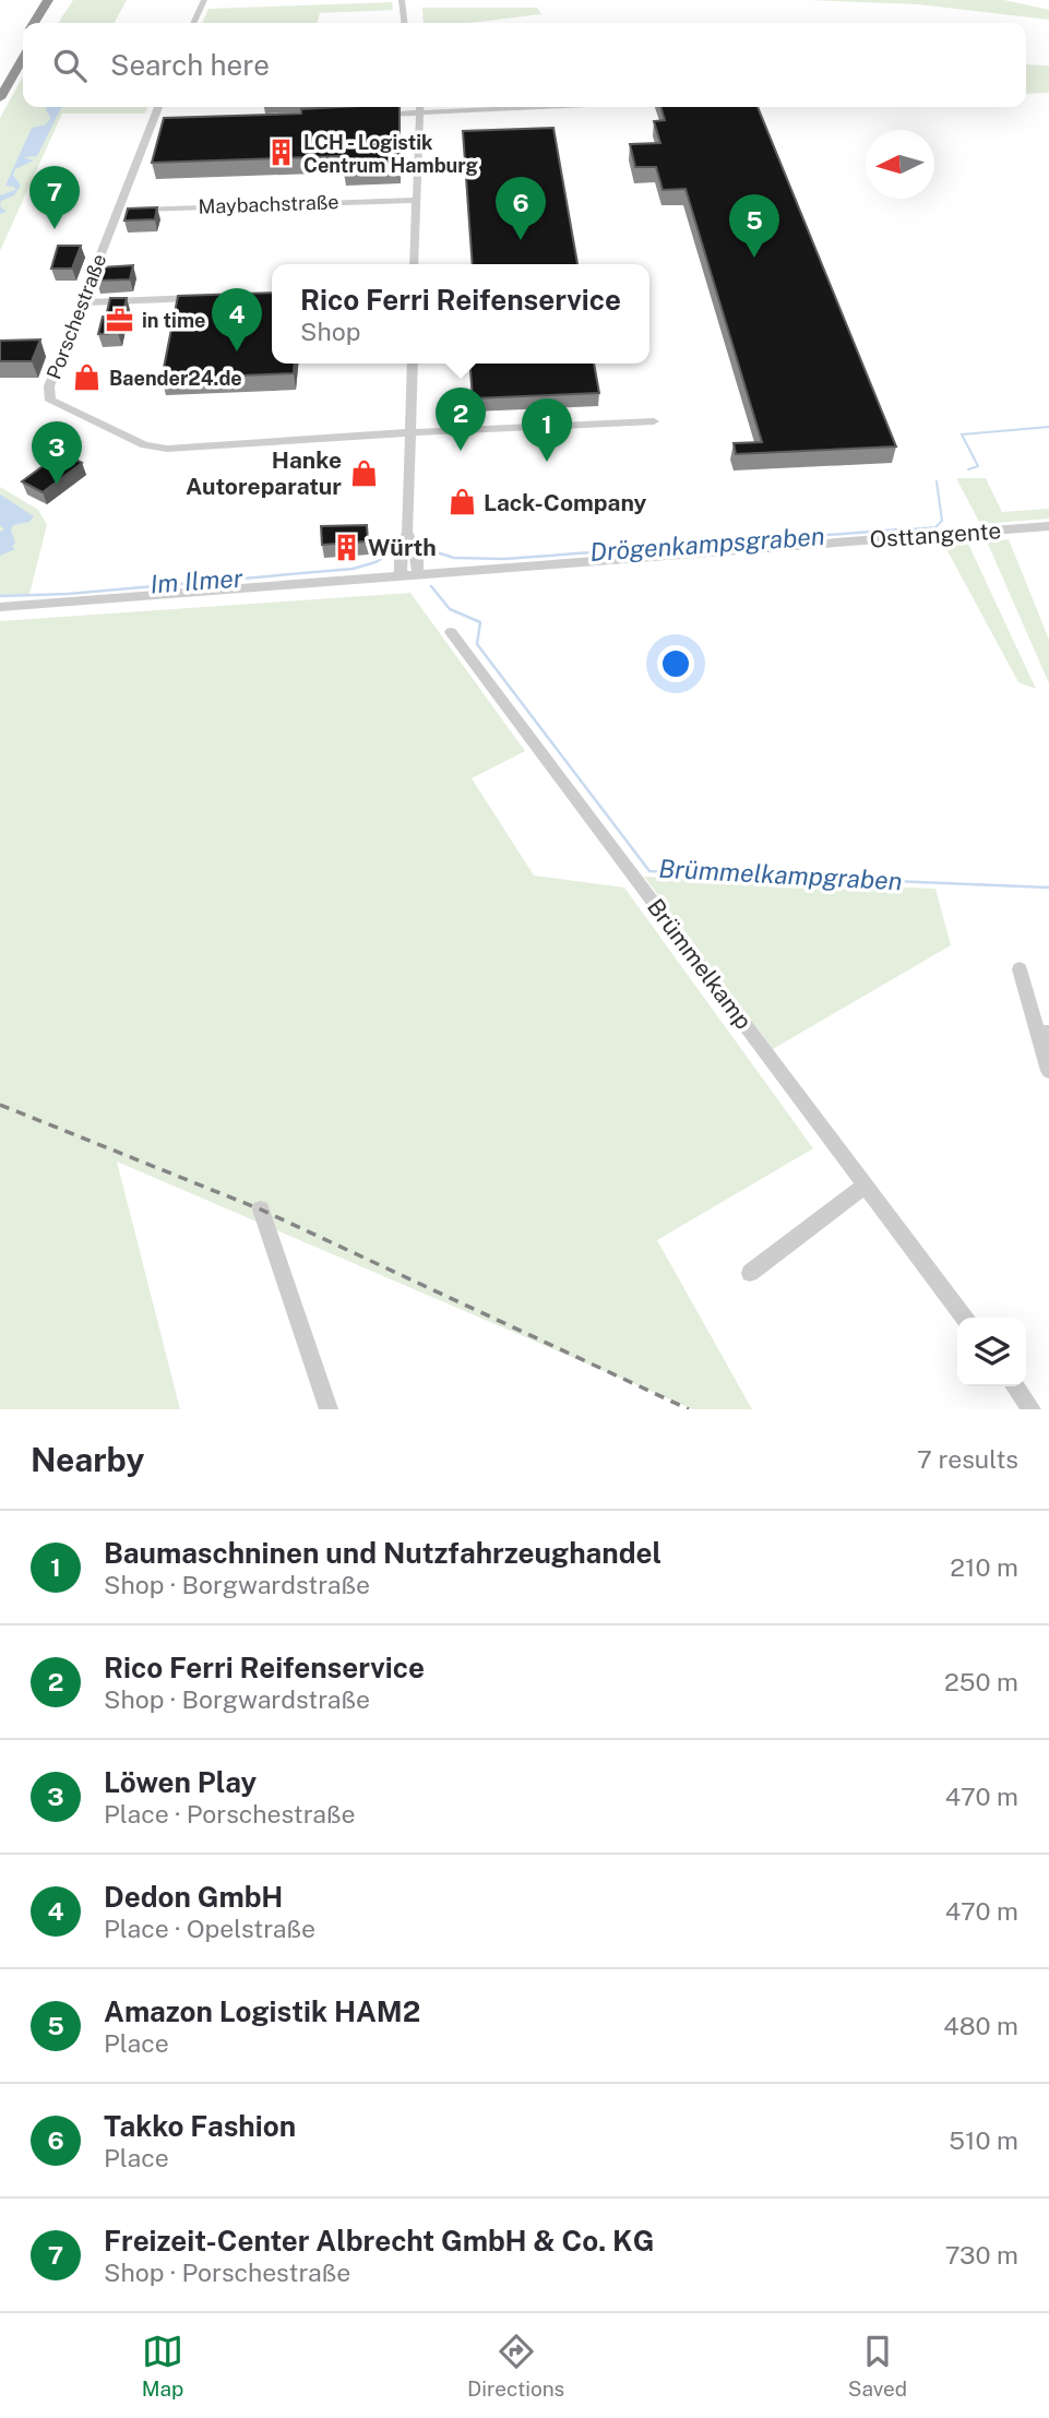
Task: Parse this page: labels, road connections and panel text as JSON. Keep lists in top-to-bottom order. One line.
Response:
{"streets":{"street":["Maybachstraße","Porschestraße","Osttangente","Brümmelkamp"]},"crossings":[["Maybachstraße","Porschestraße"]],"water":["Drögenkampsgraben","Im Ilmer","Brümmelkampgraben"],"places":{"building":["LCH - Logistik Centrum Hamburg","Würth"],"office":["in time"],"shop":["Baender24.de","Hanke Autoreparatur","Lack-Company"]},"north":"left","page":{"search":"Search here","pins":["7","6","5","4","2","1","3"],"popup":["Rico Ferri Reifenservice","Shop"],"heading":["Nearby","7 results"],"list":[{"mark":"1","name":"Baumaschninen und Nutzfahrzeughandel","note":"Shop · Borgwardstraße","value":"210 m"},{"mark":"2","name":"Rico Ferri Reifenservice","note":"Shop · Borgwardstraße","value":"250 m"},{"mark":"3","name":"Löwen Play","note":"Place · Porschestraße","value":"470 m"},{"mark":"4","name":"Dedon GmbH","note":"Place · Opelstraße","value":"470 m"},{"mark":"5","name":"Amazon Logistik HAM2","note":"Place","value":"480 m"},{"mark":"6","name":"Takko Fashion","note":"Place","value":"510 m"},{"mark":"7","name":"Freizeit-Center Albrecht GmbH & Co. KG","note":"Shop · Porschestraße","value":"730 m"}],"nav":["Map","Directions","Saved"]}}
